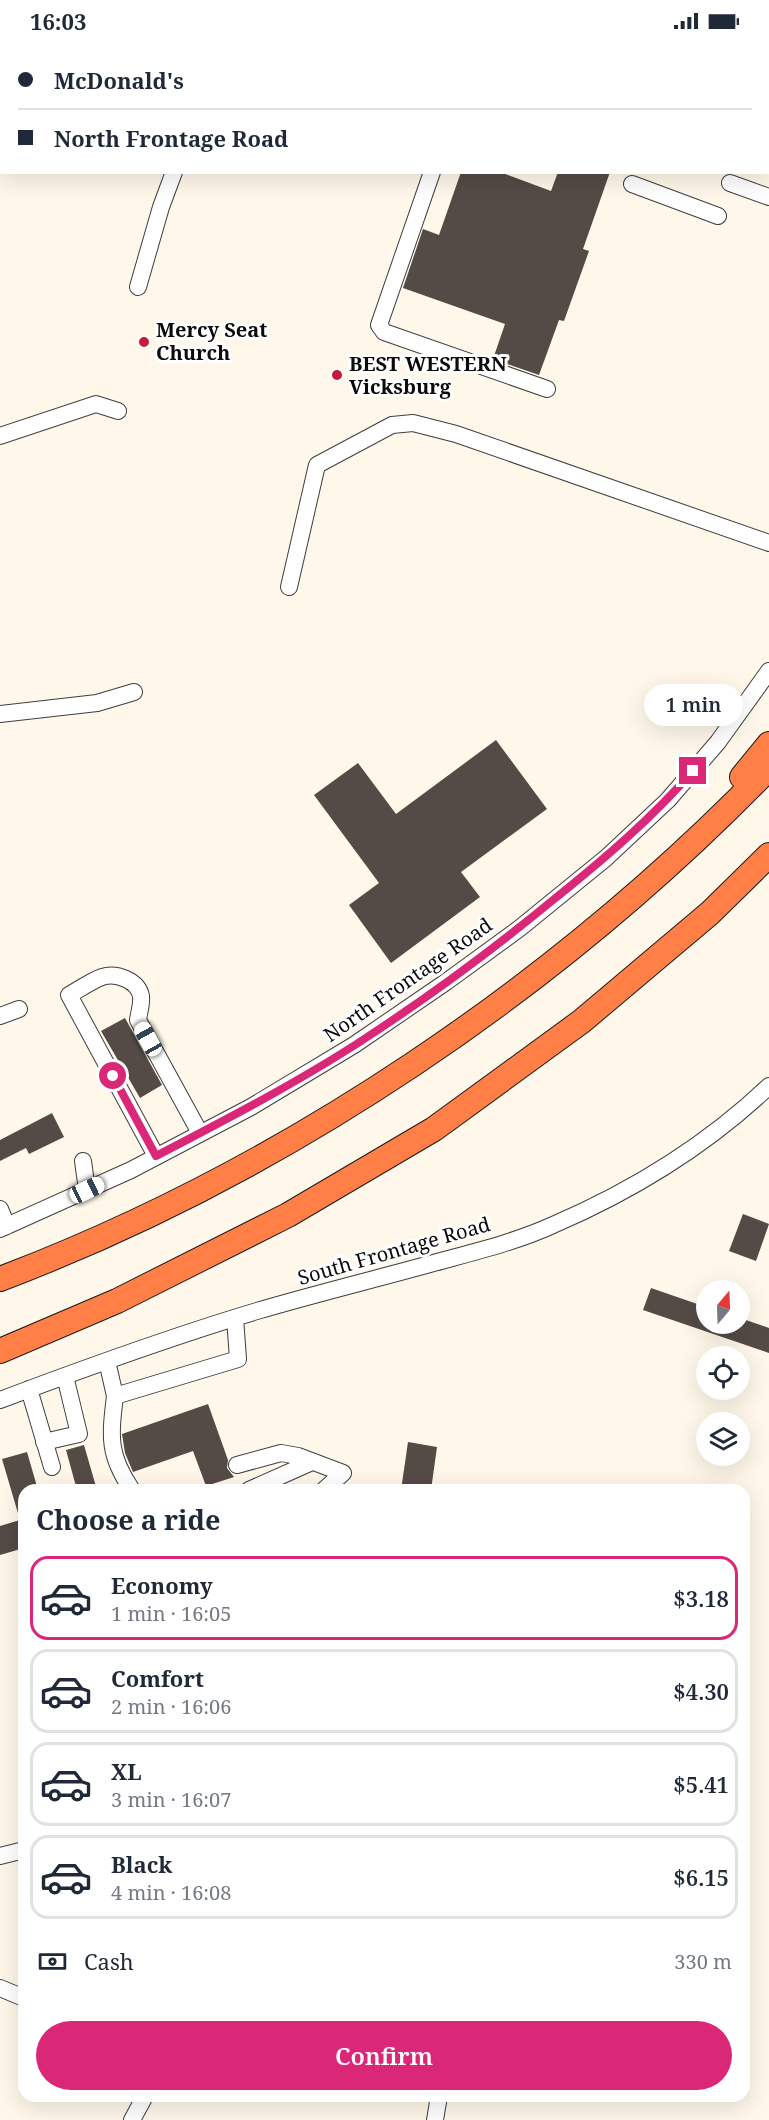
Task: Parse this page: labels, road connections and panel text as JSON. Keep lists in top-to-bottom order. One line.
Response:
{"streets":{"street":["North Frontage Road","South Frontage Road"]},"places":["Mercy Seat Church","BEST WESTERN Vicksburg"],"north":"top","page":{"status":"16:03","banner":["McDonald's","North Frontage Road"],"bubble":"1 min","heading":"Choose a ride","list":[{"name":"Economy","note":"1 min · 16:05","value":"$3.18"},{"name":"Comfort","note":"2 min · 16:06","value":"$4.30"},{"name":"XL","note":"3 min · 16:07","value":"$5.41"},{"name":"Black","note":"4 min · 16:08","value":"$6.15"}],"pay":["Cash","330 m"],"buttons":"Confirm"}}
